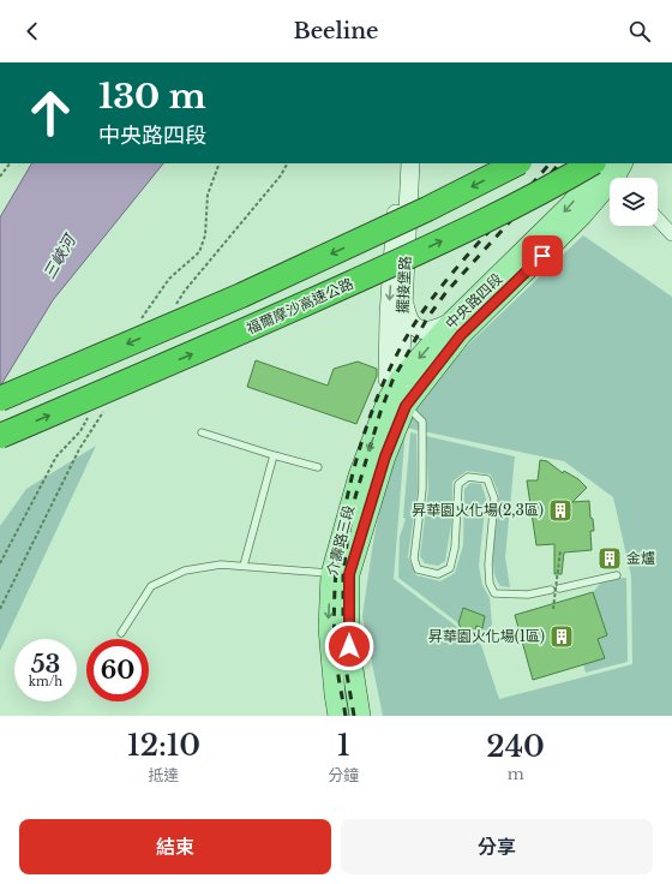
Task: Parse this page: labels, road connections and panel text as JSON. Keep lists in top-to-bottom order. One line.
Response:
{"streets":{"highway":["福爾摩沙高速公路"],"main road":["中央路四段","介壽路三段"],"street":["擺接堡路"]},"crossings":[["擺接堡路","中央路四段"],["擺接堡路","介壽路三段"],["中央路四段","福爾摩沙高速公路"],["中央路四段","介壽路三段"]],"water":["三峽河"],"places":{"building":["昇華園火化場(2,3區)","金爐","昇華園火化場(1區)"]},"page":{"header":"Beeline","turn":["130 m","中央路四段"],"speed":"53 km/h","limit":"60","eta":["12:10","抵達","1","分鐘","240","m"],"buttons":["結束","分享"]}}
